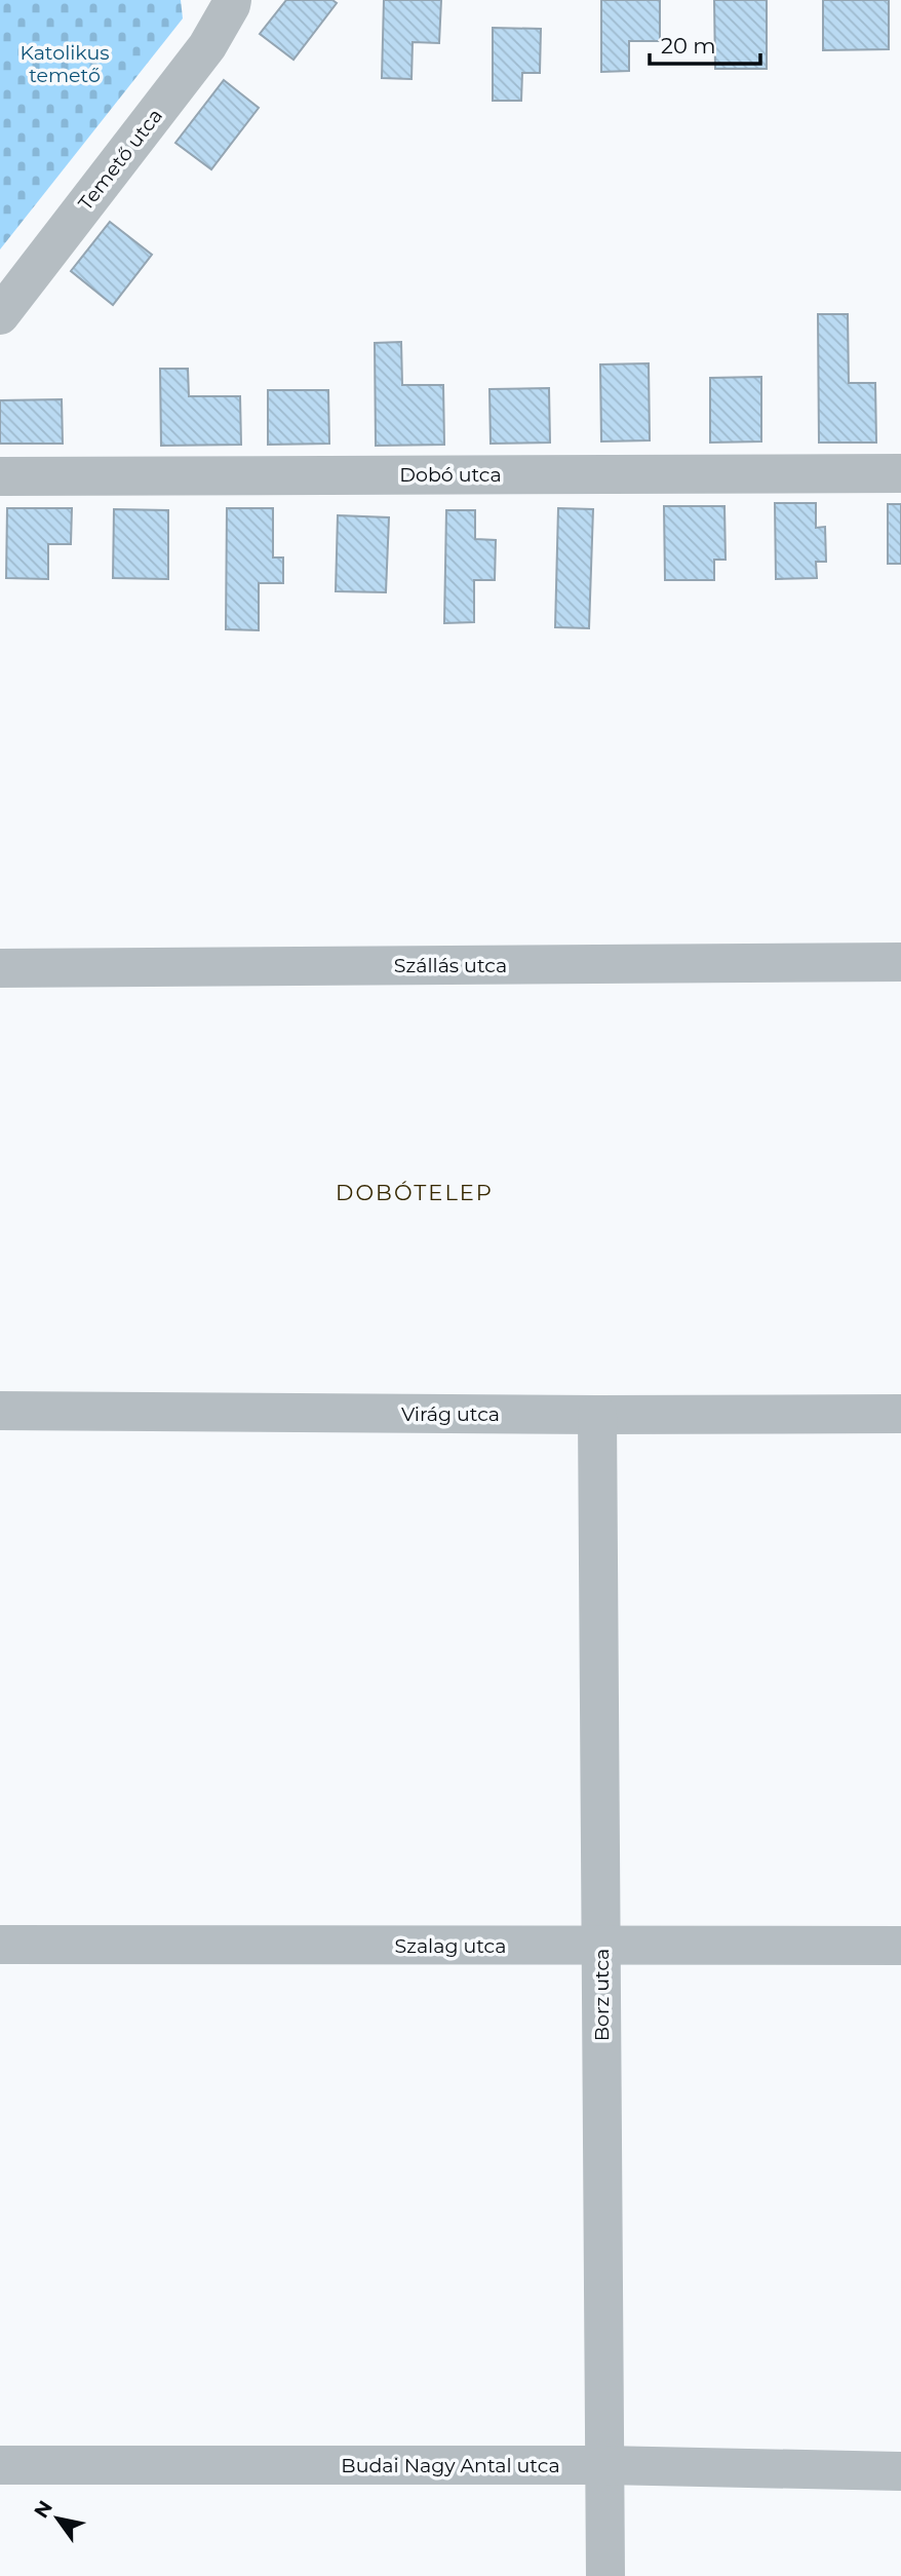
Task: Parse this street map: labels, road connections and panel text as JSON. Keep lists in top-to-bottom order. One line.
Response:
{"streets":{"street":["Temető utca","Dobó utca","Szállás utca","Virág utca","Szalag utca","Borz utca","Budai Nagy Antal utca"]},"crossings":[["Virág utca","Borz utca"],["Szalag utca","Borz utca"],["Borz utca","Budai Nagy Antal utca"]],"districts":["DOBÓTELEP"],"parks":["Katolikus temető"],"scale_bar":"20 m","north":"top left"}
